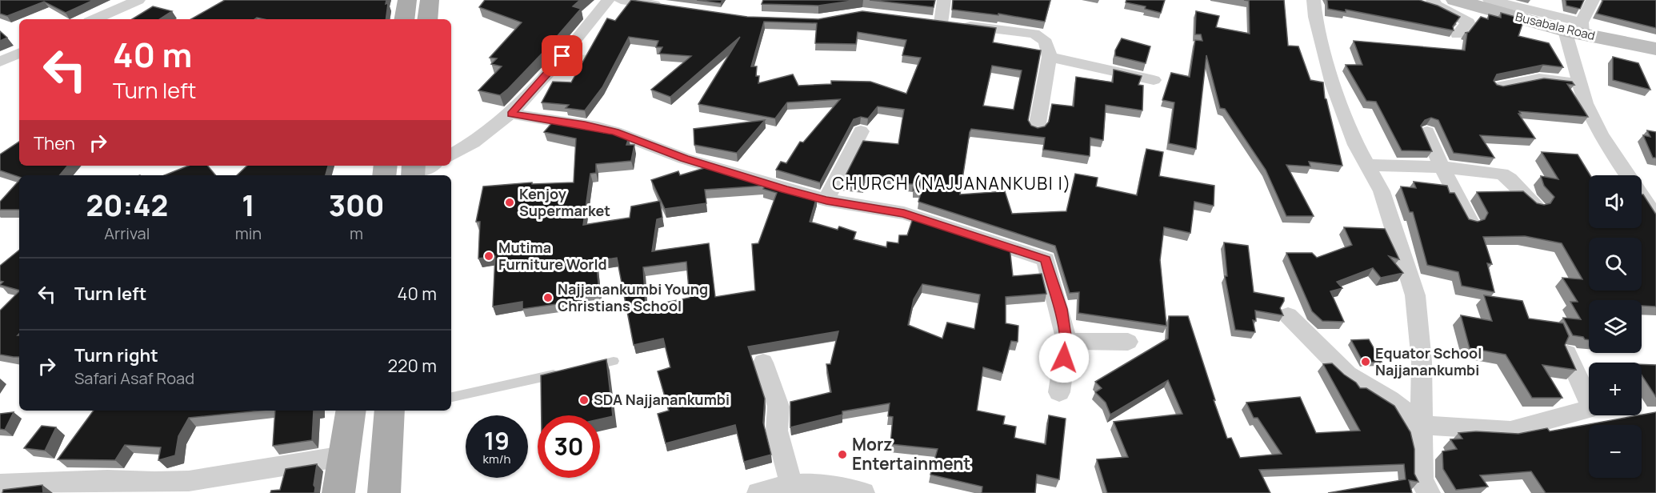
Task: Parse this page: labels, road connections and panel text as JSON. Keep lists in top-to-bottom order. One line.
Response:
{"streets":{"street":["Busabala Road"]},"districts":["CHURCH (NAJJANANKUBI I)"],"places":["Kenjoy Supermarket","Mutima Furniture World","Najjanankumbi Young Christians School","Equator School Najjanankumbi","SDA Najjanankumbi","Morz Entertainment"],"page":{"turn":["40 m","Turn left"],"then":"Then","map_buttons":["+","−"],"eta":["20:42","Arrival","1","min","300","m"],"list":[{"name":"Turn left","value":"40 m"},{"name":"Turn right","note":"Safari Asaf Road","value":"220 m"}],"speed":"19 km/h","limit":"30"}}
